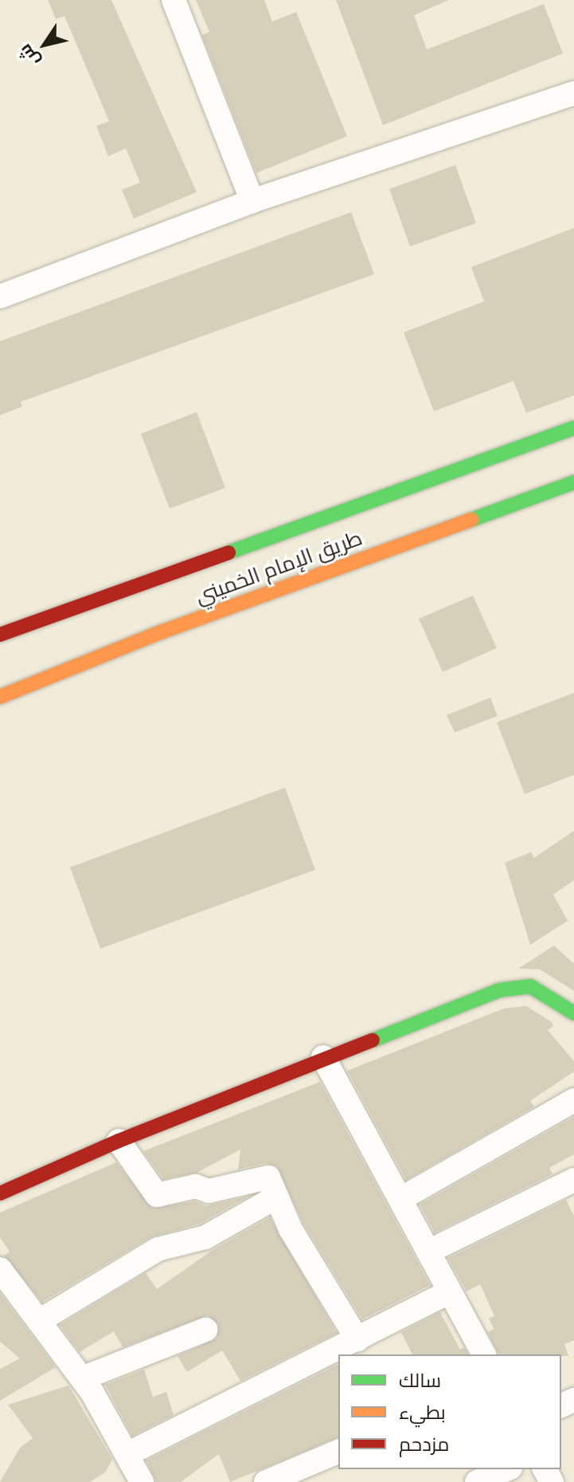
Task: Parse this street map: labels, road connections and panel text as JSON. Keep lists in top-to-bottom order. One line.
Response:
{"streets":{"main road":["طريق الإمام الخميني"]},"legend":["سالك","بطيء","مزدحم"],"north":"bottom left"}
